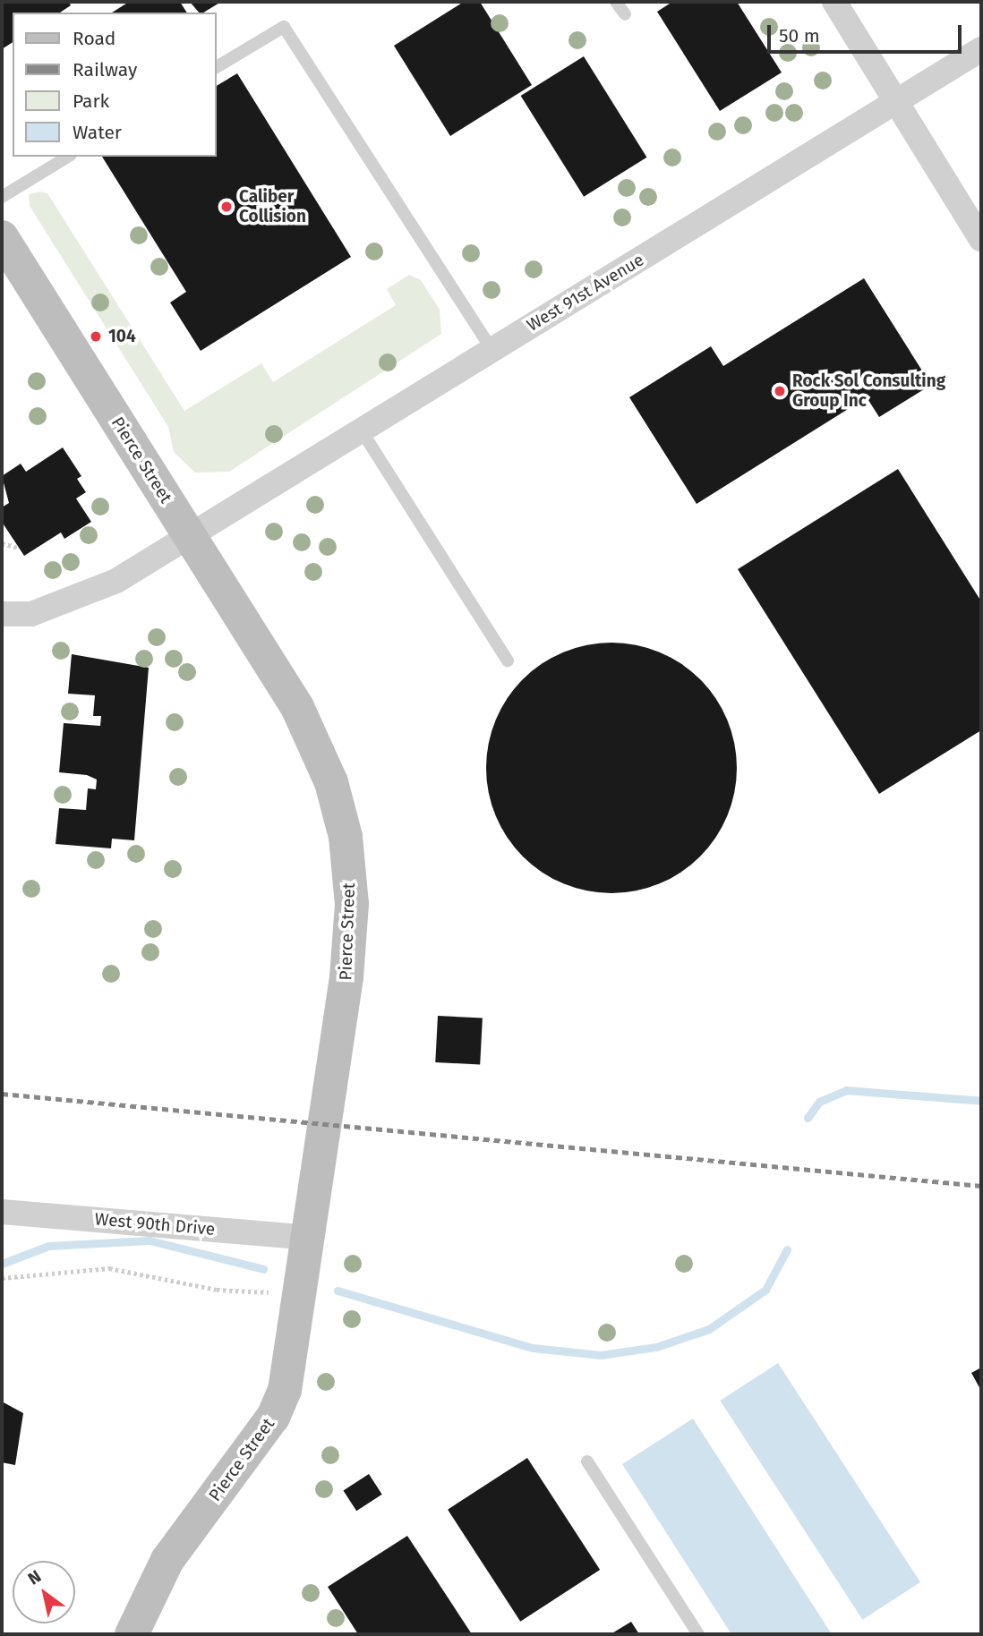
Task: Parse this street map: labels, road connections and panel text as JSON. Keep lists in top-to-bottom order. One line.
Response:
{"streets":{"street":["West 91st Avenue","Pierce Street","West 90th Drive"]},"crossings":[["West 91st Avenue","Pierce Street"],["Pierce Street","West 90th Drive"]],"places":["Caliber Collision","104","Rock Sol Consulting Group Inc"],"legend":["Road","Railway","Park","Water"],"scale_bar":"50 m","north":"top left"}
